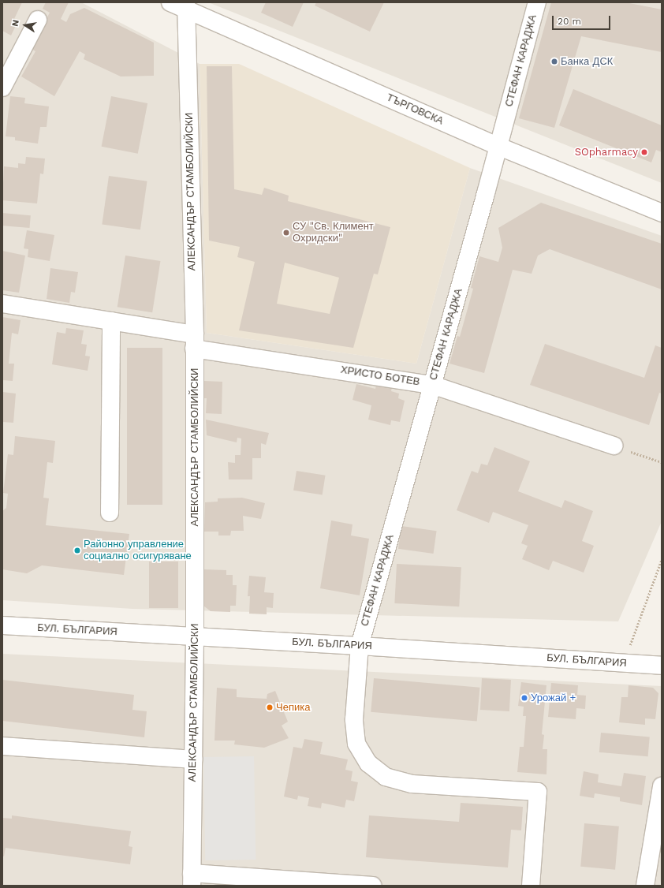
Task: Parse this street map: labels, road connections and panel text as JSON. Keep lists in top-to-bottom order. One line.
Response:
{"streets":{"street":["СТЕФАН КАРАДЖА","ТЪРГОВСКА","АЛЕКСАНДЪР СТАМБОЛИЙСКИ","ХРИСТО БОТЕВ","БУЛ. БЪЛГАРИЯ"]},"crossings":[["СТЕФАН КАРАДЖА","ТЪРГОВСКА"],["СТЕФАН КАРАДЖА","ХРИСТО БОТЕВ"],["СТЕФАН КАРАДЖА","БУЛ. БЪЛГАРИЯ"],["ТЪРГОВСКА","АЛЕКСАНДЪР СТАМБОЛИЙСКИ"],["АЛЕКСАНДЪР СТАМБОЛИЙСКИ","ХРИСТО БОТЕВ"],["АЛЕКСАНДЪР СТАМБОЛИЙСКИ","БУЛ. БЪЛГАРИЯ"]],"places":["Банка ДСК","SOpharmacy","СУ \"Св. Климент Охридски\"","Районно управление социално осигуряване","Урожай +","Чепика"],"scale_bar":"20 m","north":"left"}
